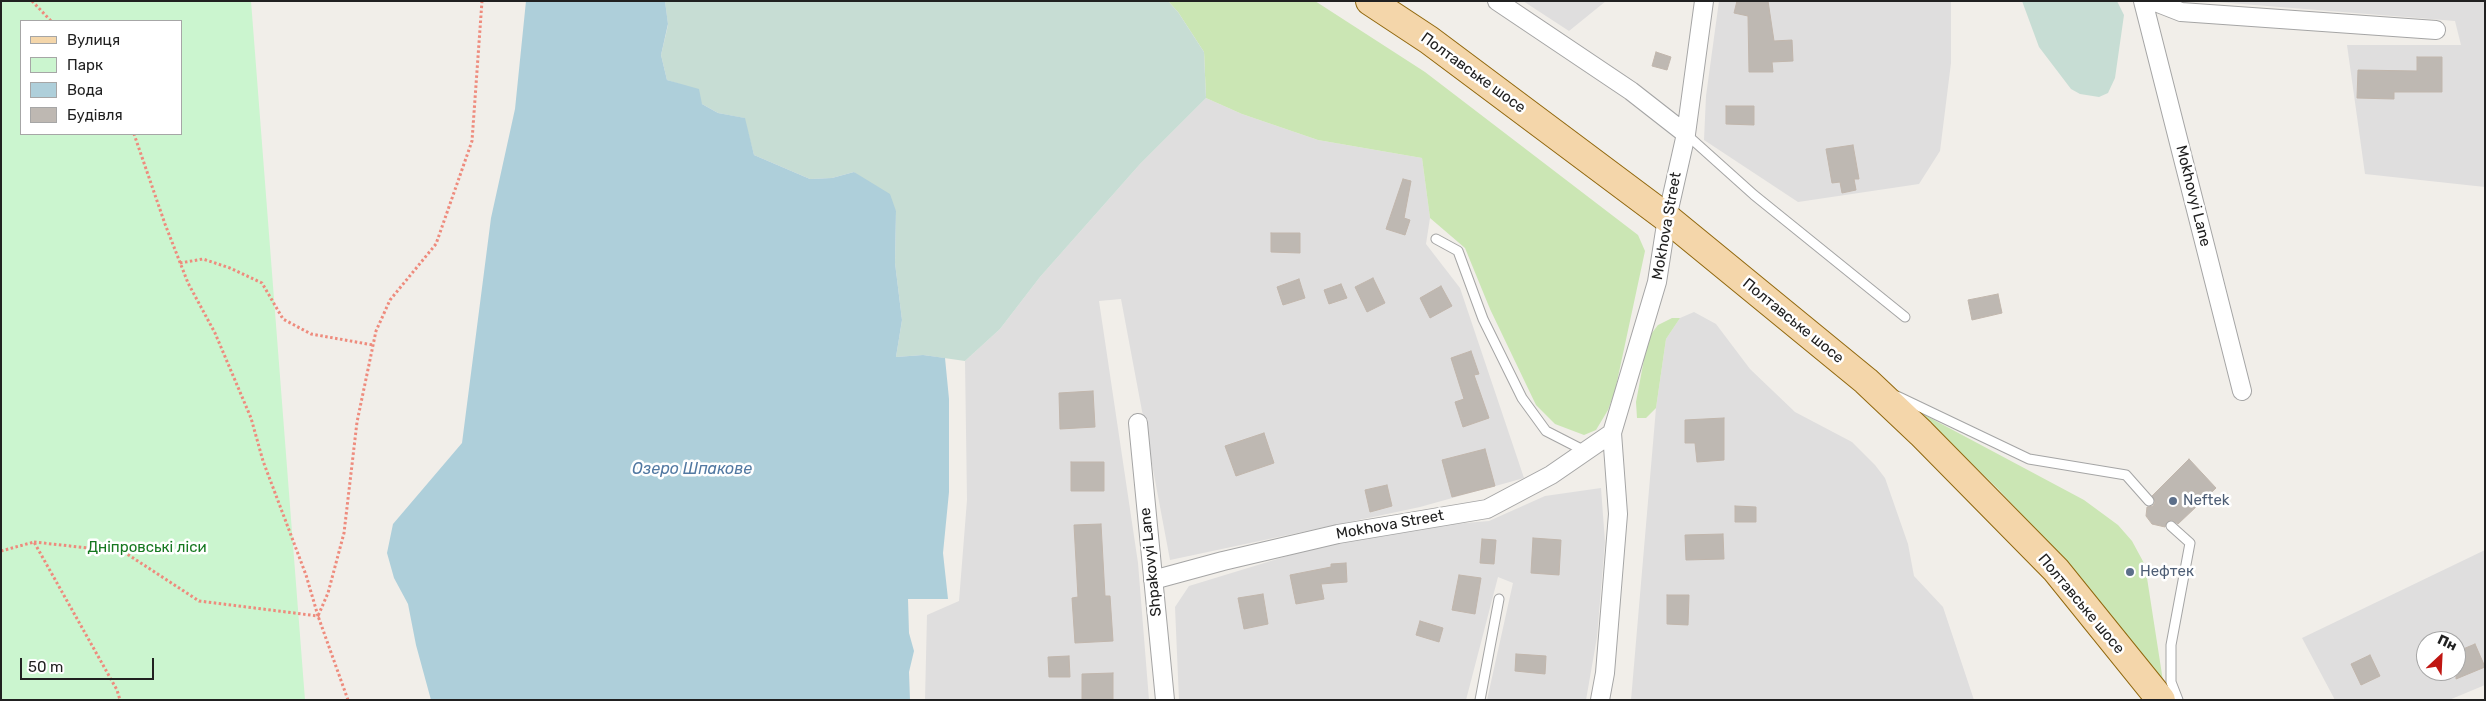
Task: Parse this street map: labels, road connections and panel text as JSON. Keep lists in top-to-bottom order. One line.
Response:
{"streets":{"main road":["Полтавське шосе"],"street":["Mokhovyi Lane","Mokhova Street","Shpakovyi Lane"]},"crossings":[["Полтавське шосе","Mokhova Street"],["Mokhova Street","Shpakovyi Lane"]],"water":["Озеро Шпакове"],"parks":["Дніпровські ліси"],"places":["Neftek","Нефтек"],"legend":["Вулиця","Парк","Вода","Будівля"],"scale_bar":"50 m","north":"top right"}
